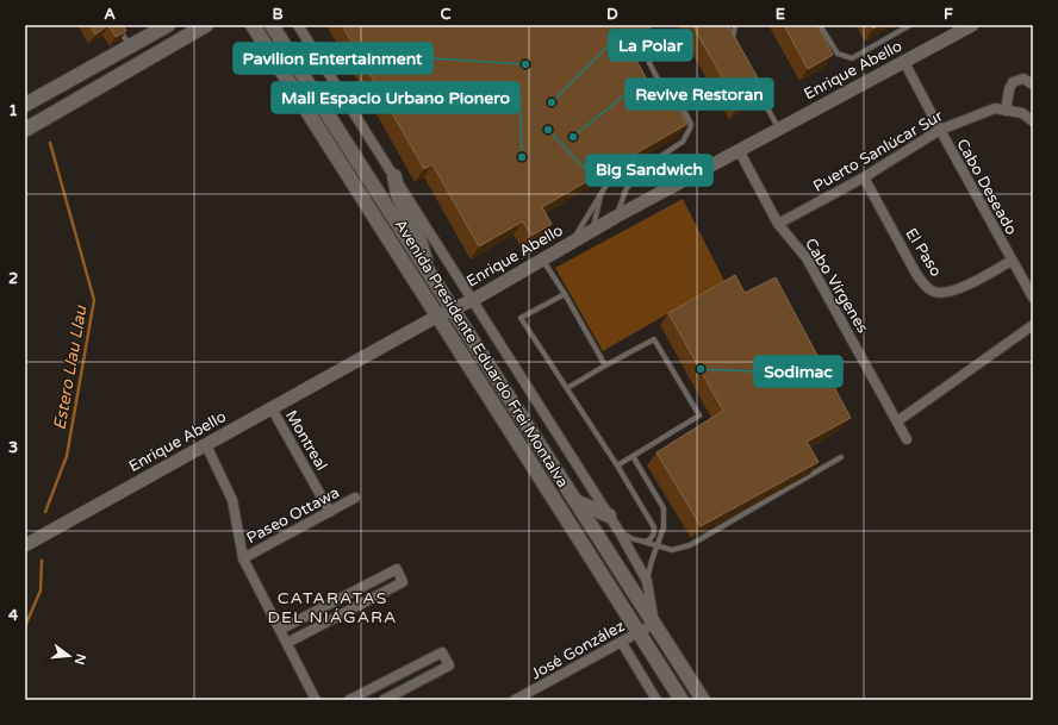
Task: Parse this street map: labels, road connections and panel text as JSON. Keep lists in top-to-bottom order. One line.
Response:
{"streets":{"main road":["Avenida Presidente Eduardo Frei Montalva"],"street":["Enrique Abello","Puerto Sanlúcar Sur","Cabo Deseado","El Paso","Cabo Vírgenes","Montreal","Paseo Ottawa","José González"]},"crossings":[["Enrique Abello","Cabo Deseado"],["Enrique Abello","Cabo Vírgenes"],["Enrique Abello","Avenida Presidente Eduardo Frei Montalva"],["Enrique Abello","Montreal"],["Puerto Sanlúcar Sur","Cabo Deseado"],["Puerto Sanlúcar Sur","El Paso"],["Puerto Sanlúcar Sur","Cabo Vírgenes"],["Cabo Deseado","El Paso"],["Avenida Presidente Eduardo Frei Montalva","José González"],["Montreal","Paseo Ottawa"]],"districts":["CATARATAS DEL NIÁGARA"],"water":["Estero Llau Llau"],"places":["Pavilion Entertainment","La Polar","Big Sandwich","Revive Restoran","Mall Espacio Urbano Pionero","Sodimac"],"north":"right","grid":{"columns":["A","B","C","D","E","F"],"rows":["1","2","3","4"]}}
